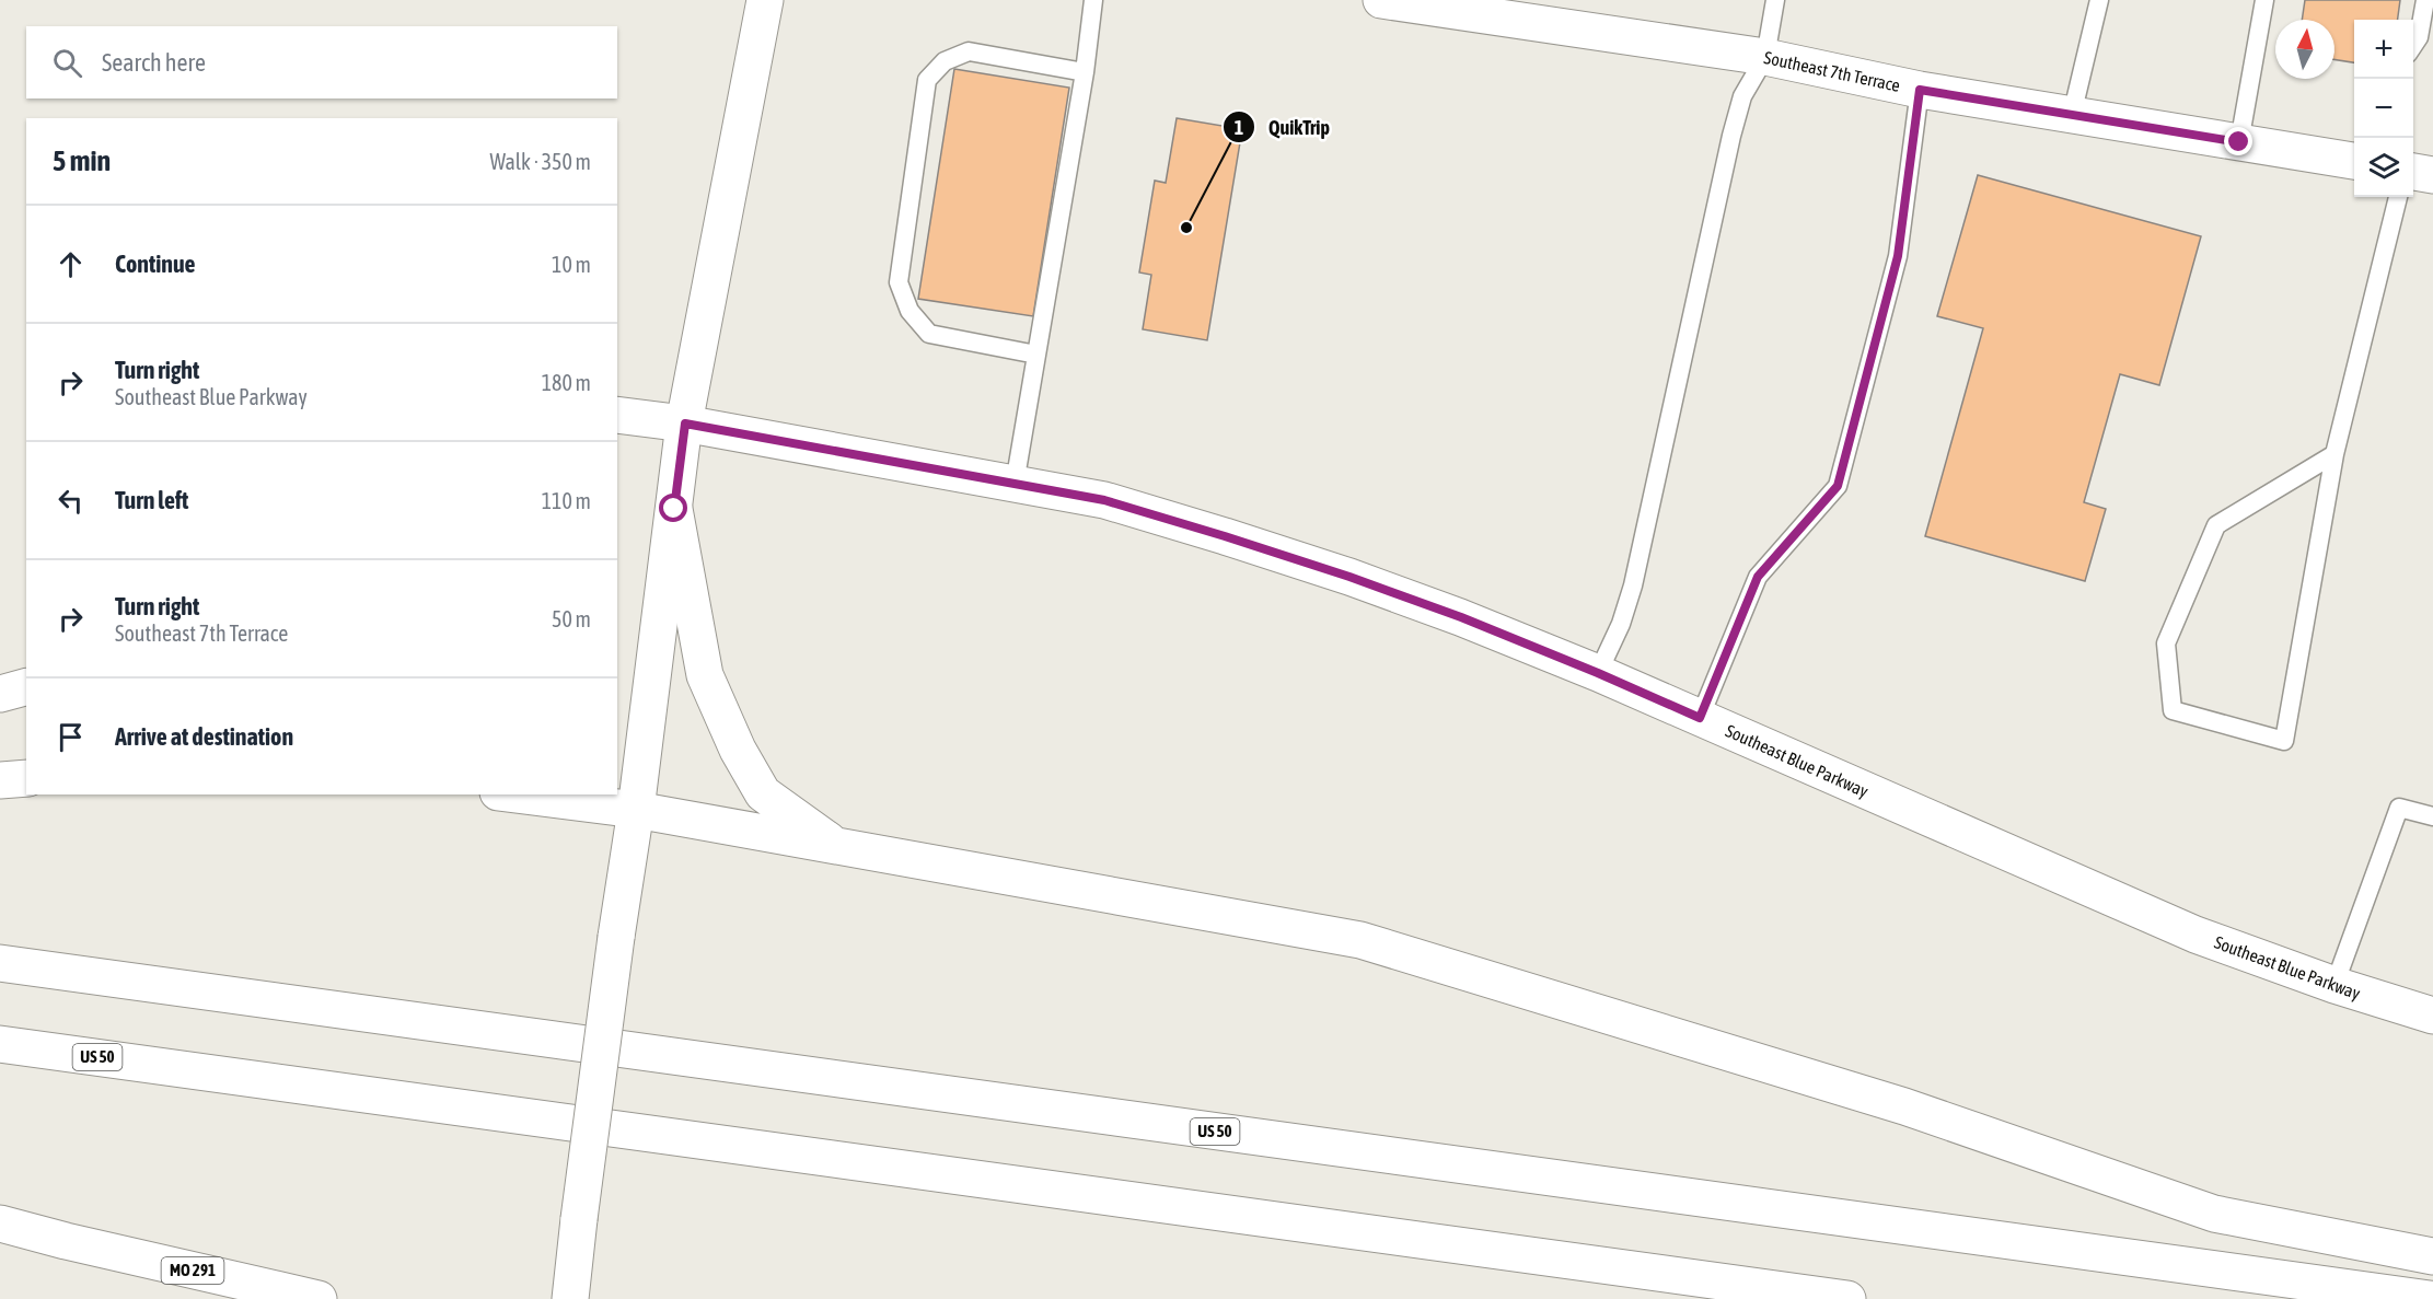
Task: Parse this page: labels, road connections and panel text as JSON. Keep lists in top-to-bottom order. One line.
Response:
{"streets":{"main road":["Southeast 7th Terrace","Southeast Blue Parkway","US 50","MO 291"]},"places":["QuikTrip"],"north":"top","page":{"map_buttons":["+","−"],"search":"Search here","heading":["5 min","Walk · 350 m"],"list":[["Continue","10 m"],["Turn right","Southeast Blue Parkway","180 m"],["Turn left","110 m"],["Turn right","Southeast 7th Terrace","50 m"],"Arrive at destination"]}}
